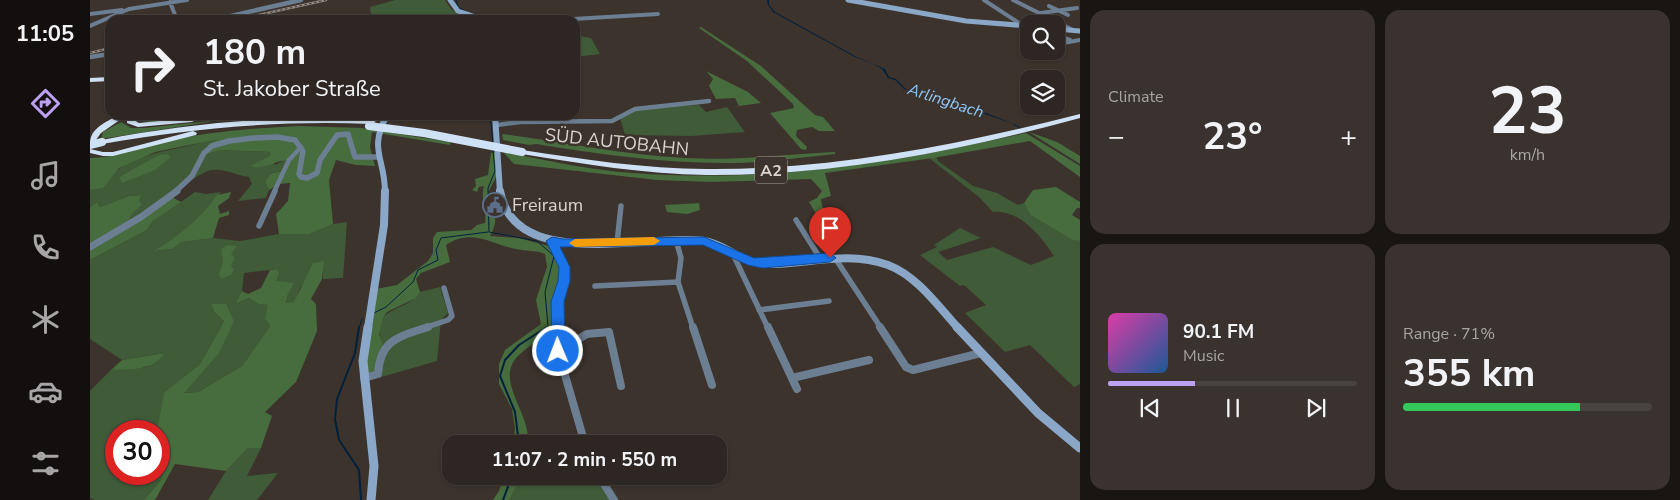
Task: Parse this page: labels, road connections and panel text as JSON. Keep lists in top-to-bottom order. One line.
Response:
{"streets":{"highway":["SÜD AUTOBAHN","A2"]},"water":["Arlingbach"],"places":{"public building":["Freiraum"]},"page":{"tabs":"11:05","tile":["Climate",["23","km/h"],["Range · 71%","355 km"]],"turn":["180 m","St. Jakober Straße"],"heat":["−","23°","+"],"song":["90.1 FM","Music"],"limit":"30","trip":"11:07 · 2 min · 550 m"}}
